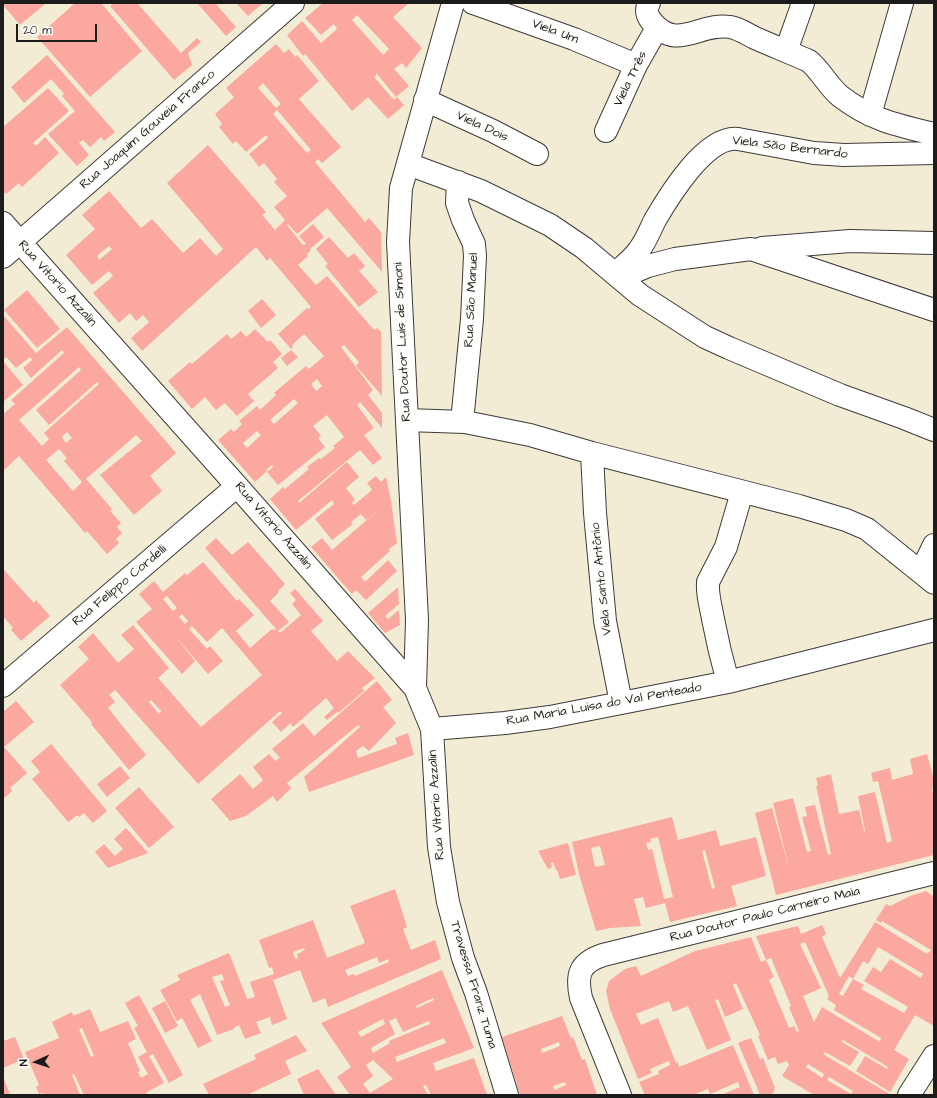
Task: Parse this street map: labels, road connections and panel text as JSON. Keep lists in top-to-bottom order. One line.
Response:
{"streets":{"street":["Viela Um","Viela Três","Viela Dois","Rua Joaquim Gouveia Franco","Viela São Bernardo","Rua Vitorio Azzalin","Rua São Manuel","Rua Doutor Luis de Simoni","Viela Santo Antônio","Rua Felippo Cordelli","Rua Maria Luisa do Val Penteado","Rua Doutor Paulo Carneiro Maia","Travessa Franz Tuma"]},"crossings":[["Viela Um","Viela Três"],["Viela Dois","Rua Doutor Luis de Simoni"],["Rua Joaquim Gouveia Franco","Rua Vitorio Azzalin"],["Rua Vitorio Azzalin","Rua Doutor Luis de Simoni"],["Rua Vitorio Azzalin","Rua Felippo Cordelli"],["Rua Vitorio Azzalin","Rua Maria Luisa do Val Penteado"],["Rua Vitorio Azzalin","Travessa Franz Tuma"],["Viela Santo Antônio","Rua Maria Luisa do Val Penteado"]],"scale_bar":"20 m","north":"left"}
